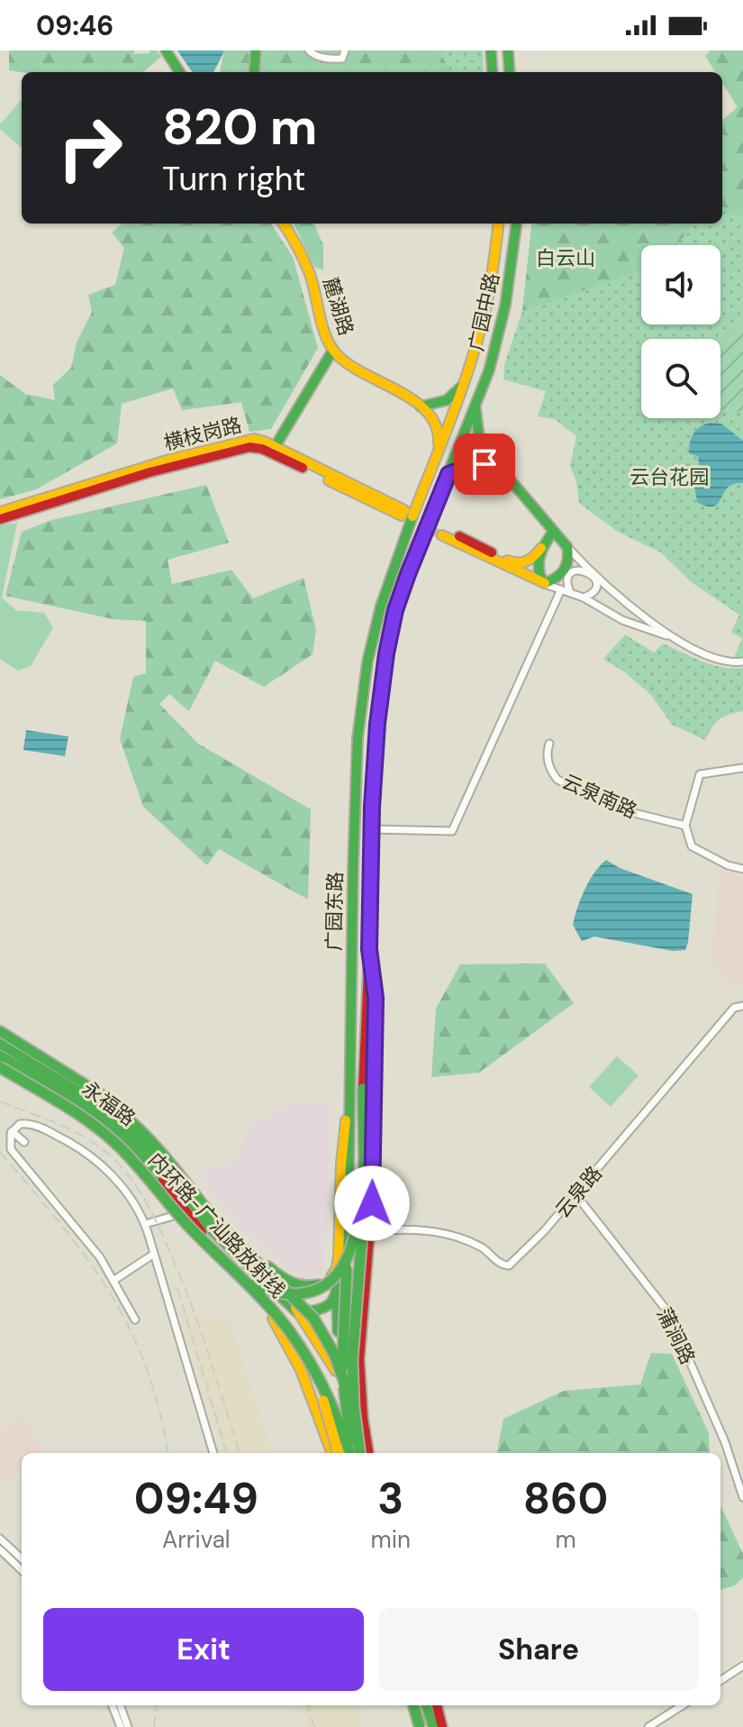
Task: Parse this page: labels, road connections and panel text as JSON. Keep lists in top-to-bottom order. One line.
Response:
{"streets":{"main road":["麓湖路","广园中路","横枝岗路","广园东路","永福路","内环路-广汕路放射线"],"street":["云泉南路","云泉路","蒲涧路"]},"crossings":[["麓湖路","广园东路"],["广园中路","广园东路"],["广园东路","云泉路"],["云泉路","蒲涧路"]],"parks":["白云山","云台花园"],"page":{"status":"09:46","turn":["820 m","Turn right"],"eta":["09:49","Arrival","3","min","860","m"],"buttons":["Exit","Share"]}}
